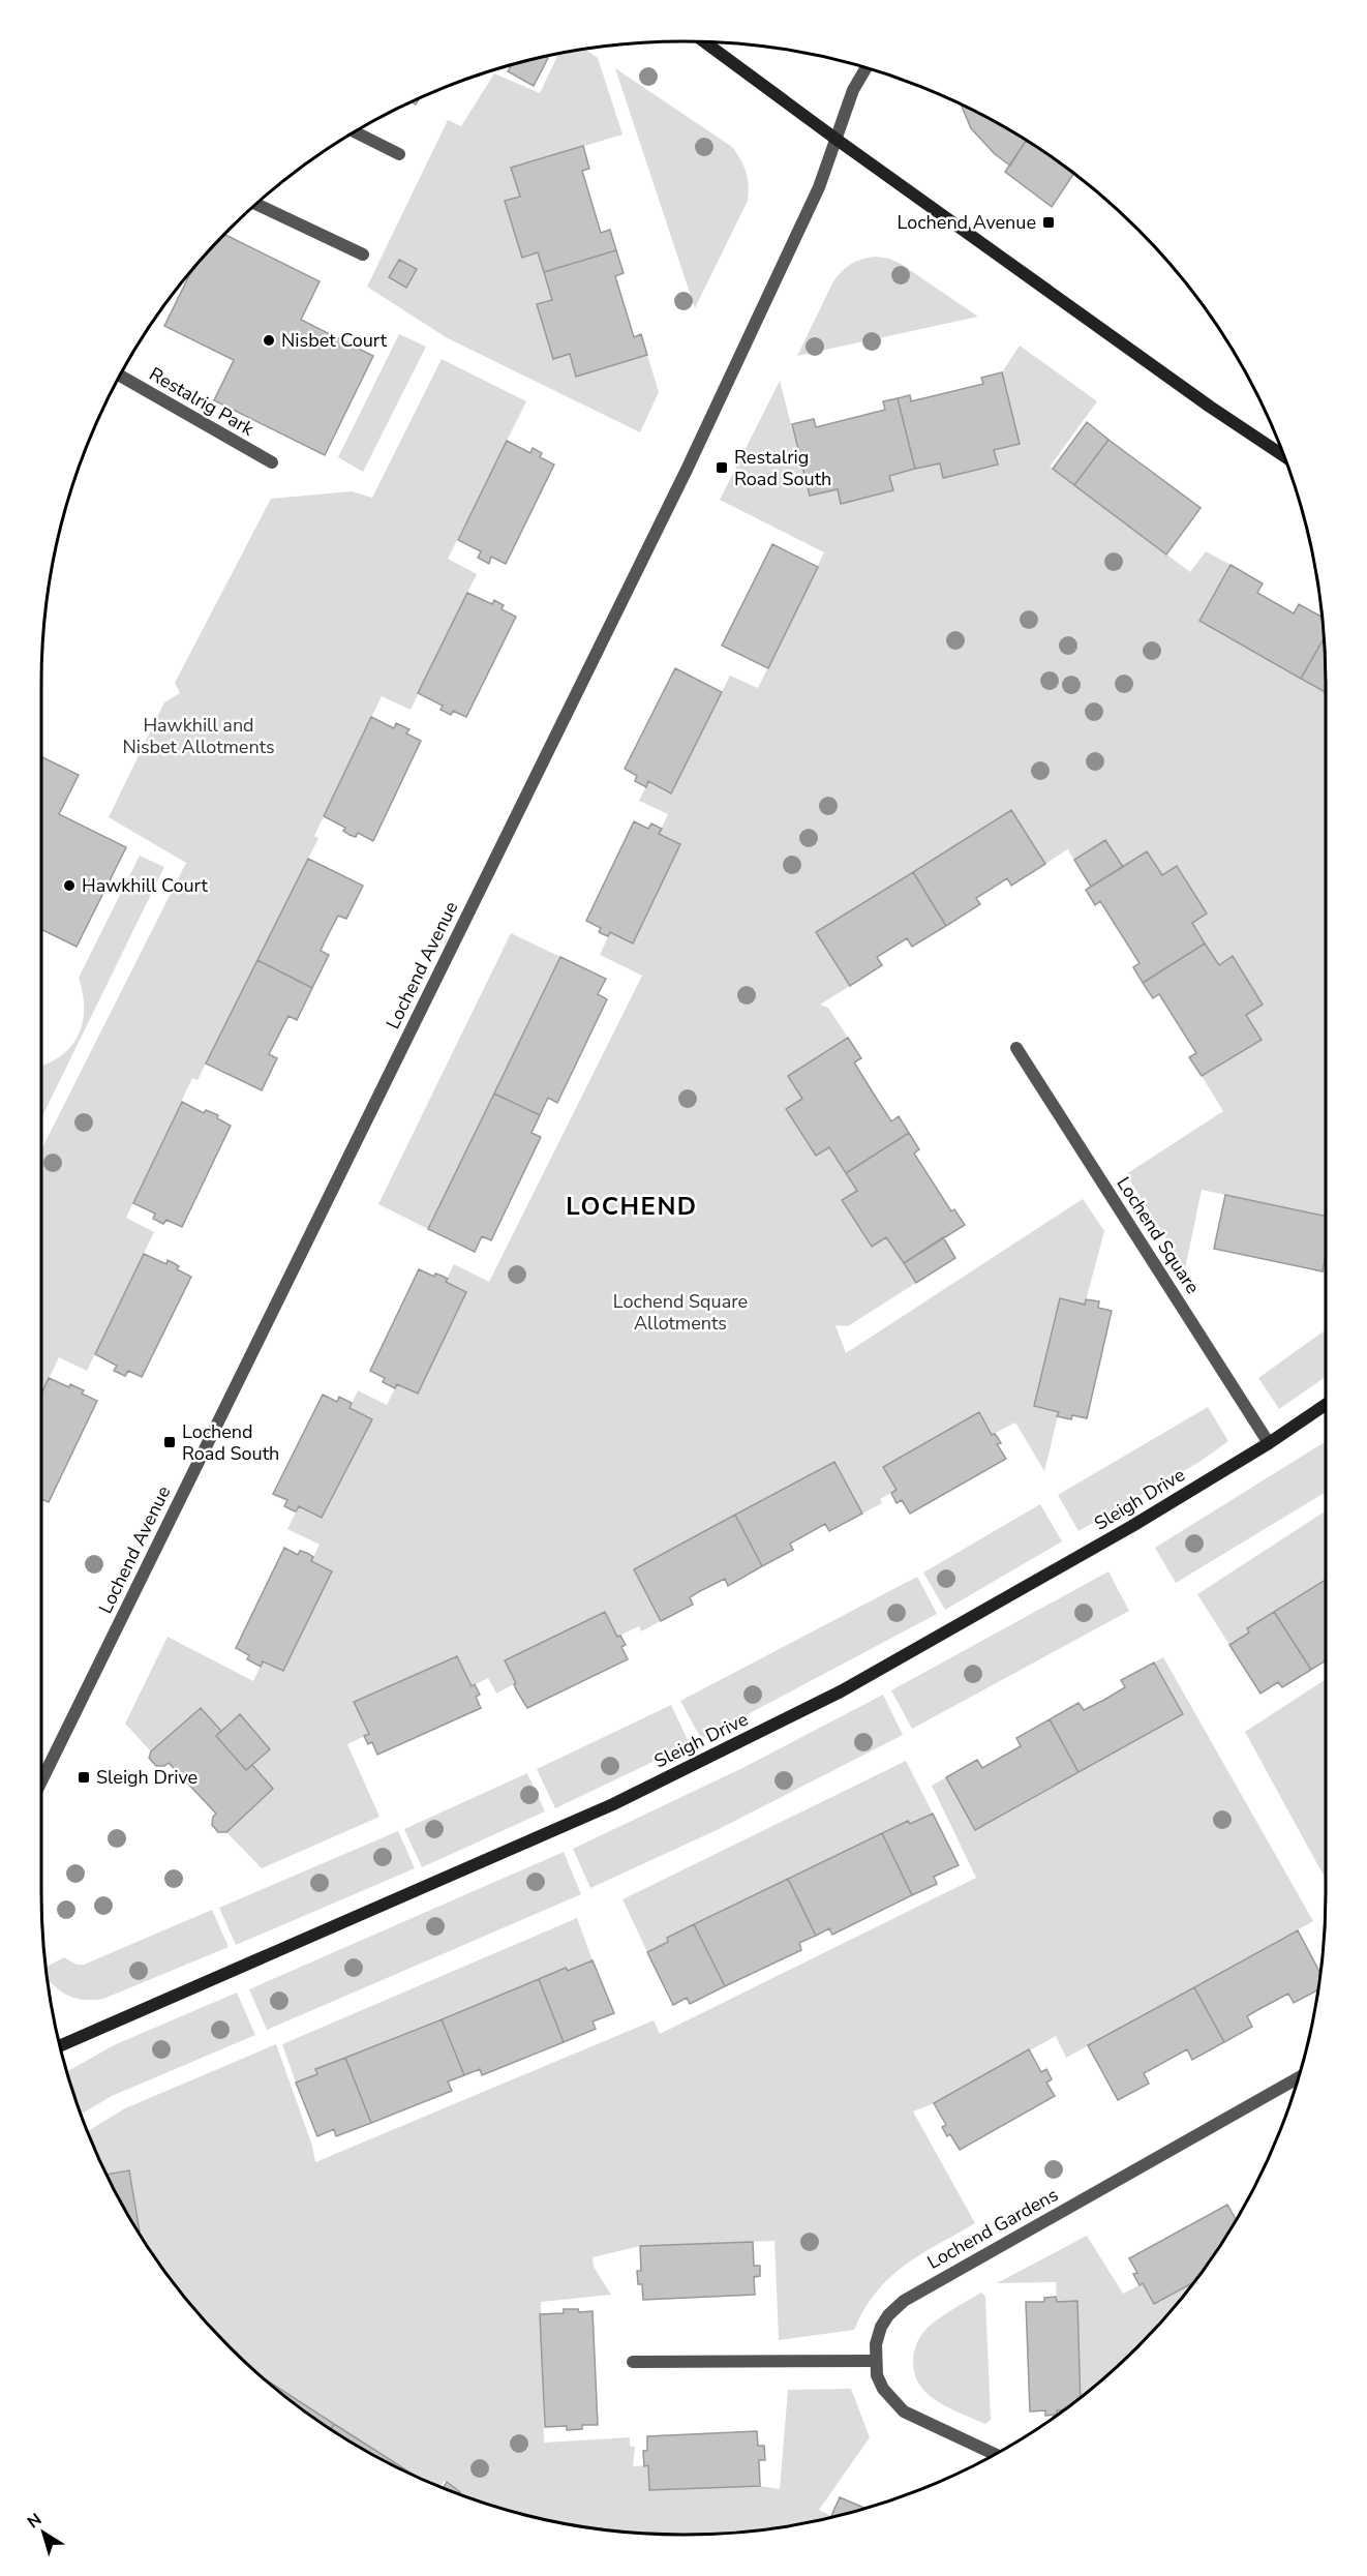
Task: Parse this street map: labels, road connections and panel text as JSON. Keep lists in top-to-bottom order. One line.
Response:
{"streets":{"street":["Restalrig Park","Lochend Avenue","Lochend Square","Sleigh Drive","Lochend Gardens"]},"crossings":[["Lochend Square","Sleigh Drive"]],"districts":["LOCHEND"],"parks":["Hawkhill and Nisbet Allotments","Lochend Square Allotments"],"places":{"transit":["Lochend Avenue","Restalrig Road South","Lochend Road South","Sleigh Drive"],"other":["Nisbet Court","Hawkhill Court"]},"north":"top left"}
